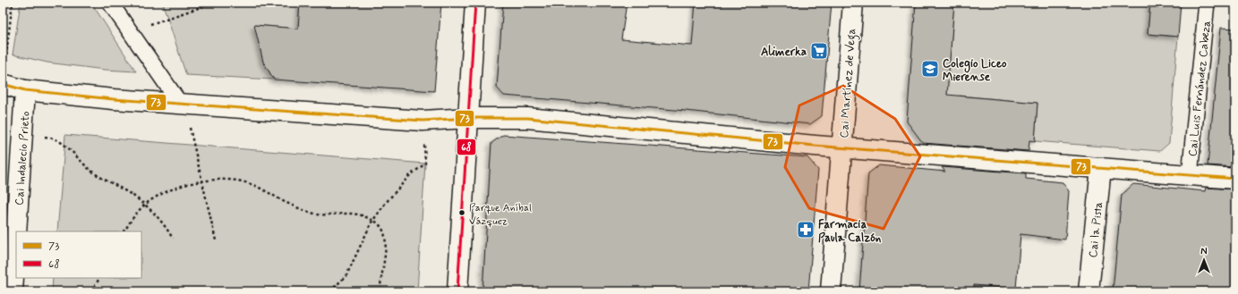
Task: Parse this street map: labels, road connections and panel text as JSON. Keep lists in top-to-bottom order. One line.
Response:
{"streets":{"street":["Cai Martínez de Vega","Cai Luis Fernández Cabeza","Cai Indalecio Prieto","Cai la Pista"]},"places":{"supermarket":["Alimerka"],"school or university":["Colegio Liceo Mierense"],"other":["Parque Aníbal Vázquez"],"pharmacy":["Farmacia Paula Calzón"]},"lines":["transit line 68","transit line 73"],"legend":["73","68"],"north":"top"}
